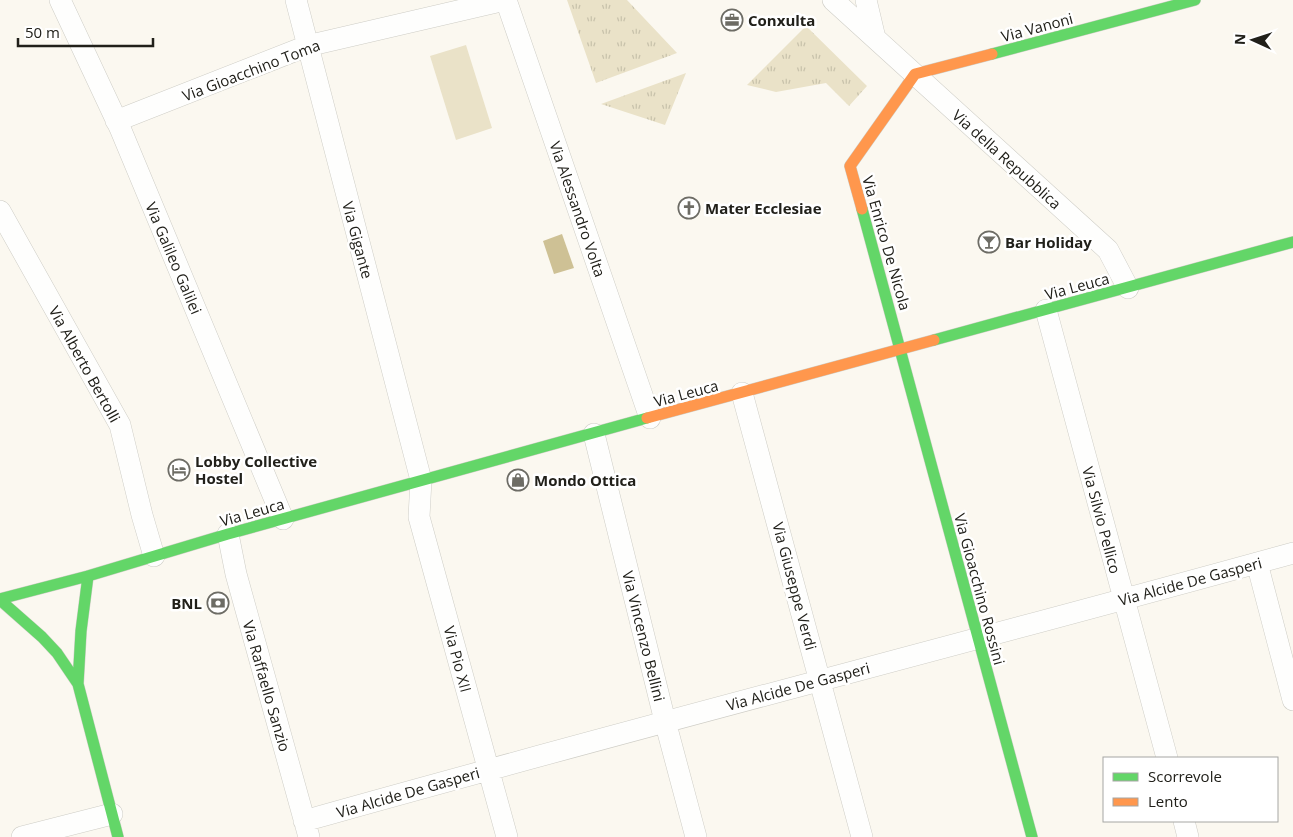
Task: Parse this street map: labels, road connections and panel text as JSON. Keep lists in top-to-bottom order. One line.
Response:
{"streets":{"main road":["Via Vanoni","Via Enrico De Nicola","Via Leuca","Via Gioacchino Rossini"],"street":["Via Gioacchino Toma","Via della Repubblica","Via Alessandro Volta","Via Gigante","Via Galileo Galilei","Via Alberto Bertolli","Via Silvio Pellico","Via Alcide De Gasperi","Via Giuseppe Verdi","Via Vincenzo Bellini","Via Pio XII","Via Raffaello Sanzio"]},"crossings":[["Via Vanoni","Via della Repubblica"],["Via Vanoni","Via Enrico De Nicola"],["Via Gioacchino Toma","Via Alessandro Volta"],["Via Gioacchino Toma","Via Gigante"],["Via Gioacchino Toma","Via Galileo Galilei"],["Via della Repubblica","Via Enrico De Nicola"],["Via della Repubblica","Via Leuca"],["Via Alessandro Volta","Via Leuca"],["Via Gigante","Via Leuca"],["Via Gigante","Via Pio XII"],["Via Enrico De Nicola","Via Leuca"],["Via Enrico De Nicola","Via Gioacchino Rossini"],["Via Galileo Galilei","Via Leuca"],["Via Leuca","Via Alberto Bertolli"],["Via Leuca","Via Silvio Pellico"],["Via Leuca","Via Giuseppe Verdi"],["Via Leuca","Via Gioacchino Rossini"],["Via Leuca","Via Vincenzo Bellini"],["Via Leuca","Via Pio XII"],["Via Leuca","Via Raffaello Sanzio"],["Via Silvio Pellico","Via Alcide De Gasperi"],["Via Alcide De Gasperi","Via Giuseppe Verdi"],["Via Alcide De Gasperi","Via Gioacchino Rossini"],["Via Alcide De Gasperi","Via Vincenzo Bellini"],["Via Alcide De Gasperi","Via Pio XII"],["Via Alcide De Gasperi","Via Raffaello Sanzio"]],"places":{"office":["Conxulta"],"church":["Mater Ecclesiae"],"bar":["Bar Holiday"],"hotel":["Lobby Collective Hostel"],"shop":["Mondo Ottica"],"bank":["BNL"]},"legend":["Scorrevole","Lento"],"scale_bar":"50 m","north":"left"}
